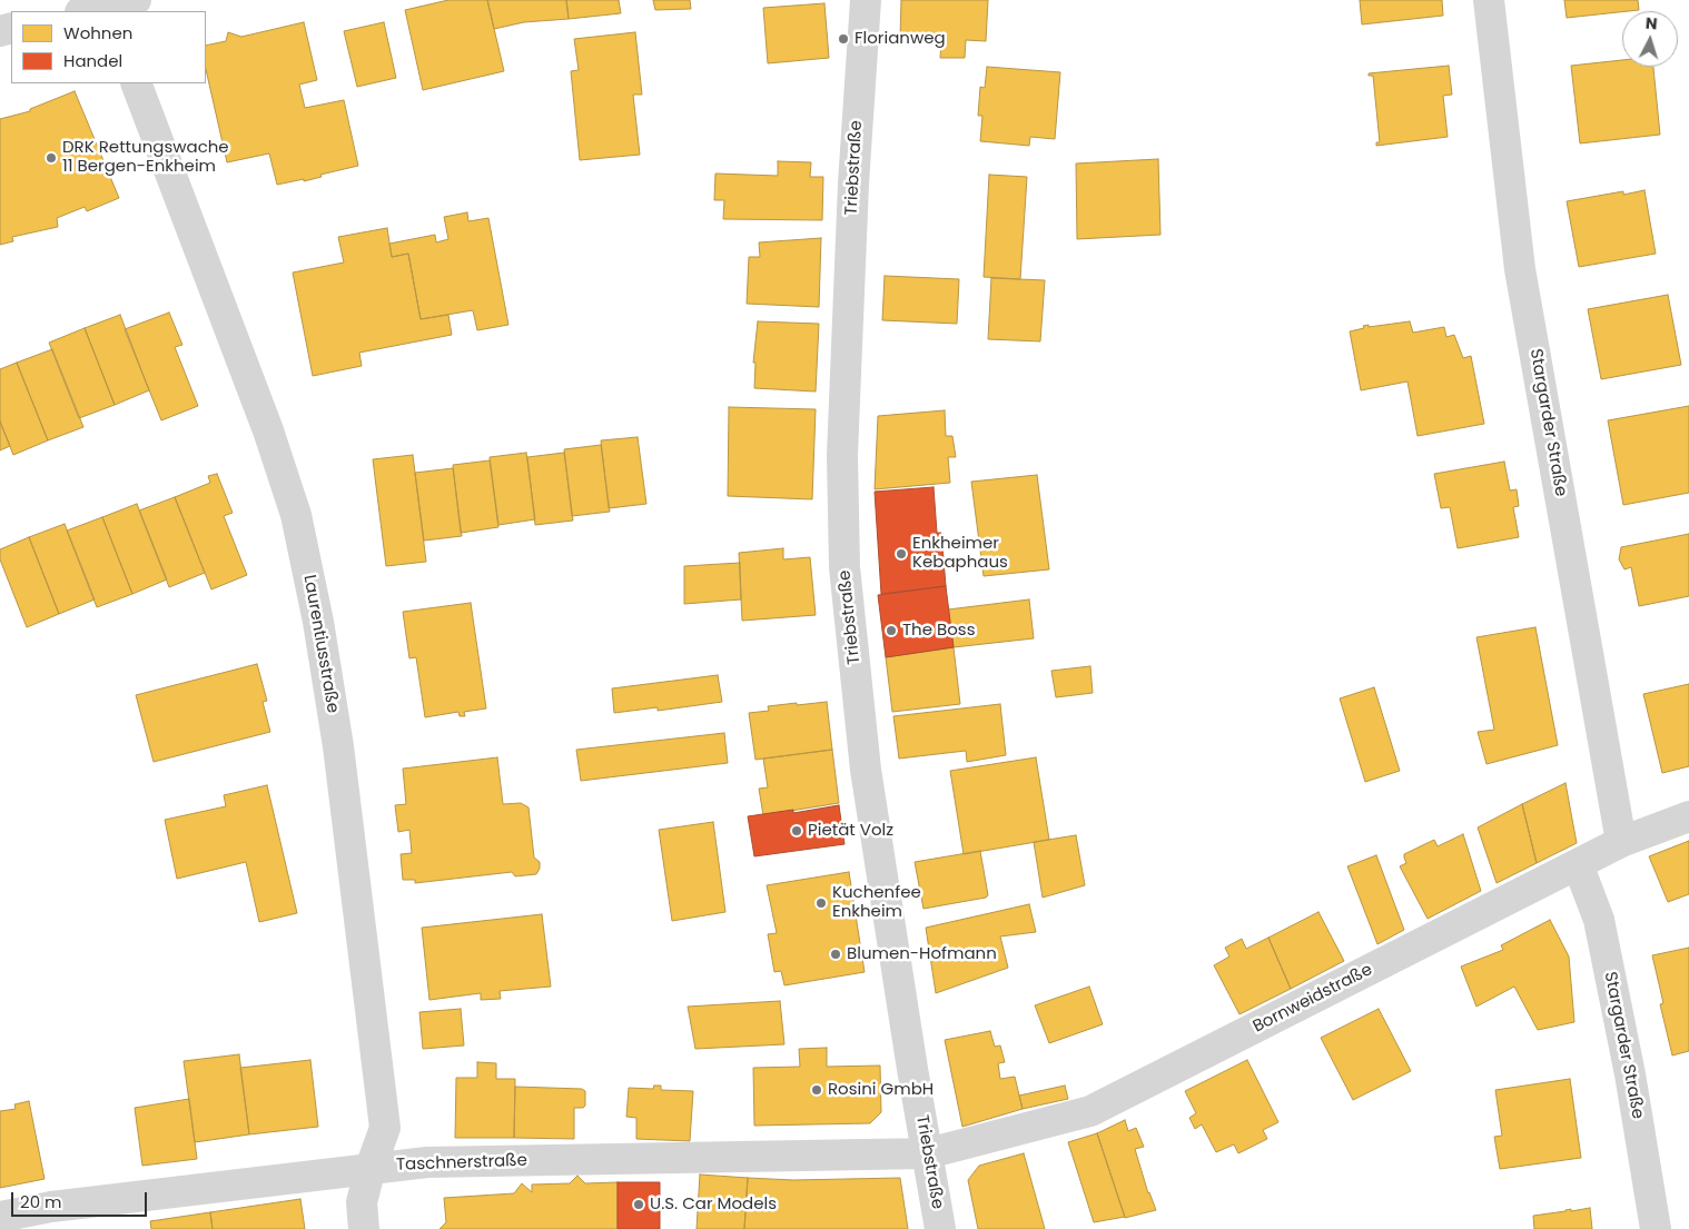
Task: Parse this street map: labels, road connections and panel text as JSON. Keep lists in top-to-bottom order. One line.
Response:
{"streets":{"street":["Triebstraße","Stargarder Straße","Laurentiusstraße","Bornweidstraße","Taschnerstraße"]},"crossings":[["Triebstraße","Bornweidstraße"],["Triebstraße","Taschnerstraße"],["Stargarder Straße","Bornweidstraße"],["Laurentiusstraße","Taschnerstraße"],["Bornweidstraße","Taschnerstraße"]],"places":["Florianweg","DRK Rettungswache 11 Bergen-Enkheim","Enkheimer Kebaphaus","The Boss","Pietät Volz","Kuchenfee Enkheim","Blumen-Hofmann","Rosini GmbH","U.S. Car Models"],"legend":["Wohnen","Handel"],"scale_bar":"20 m","north":"top"}
